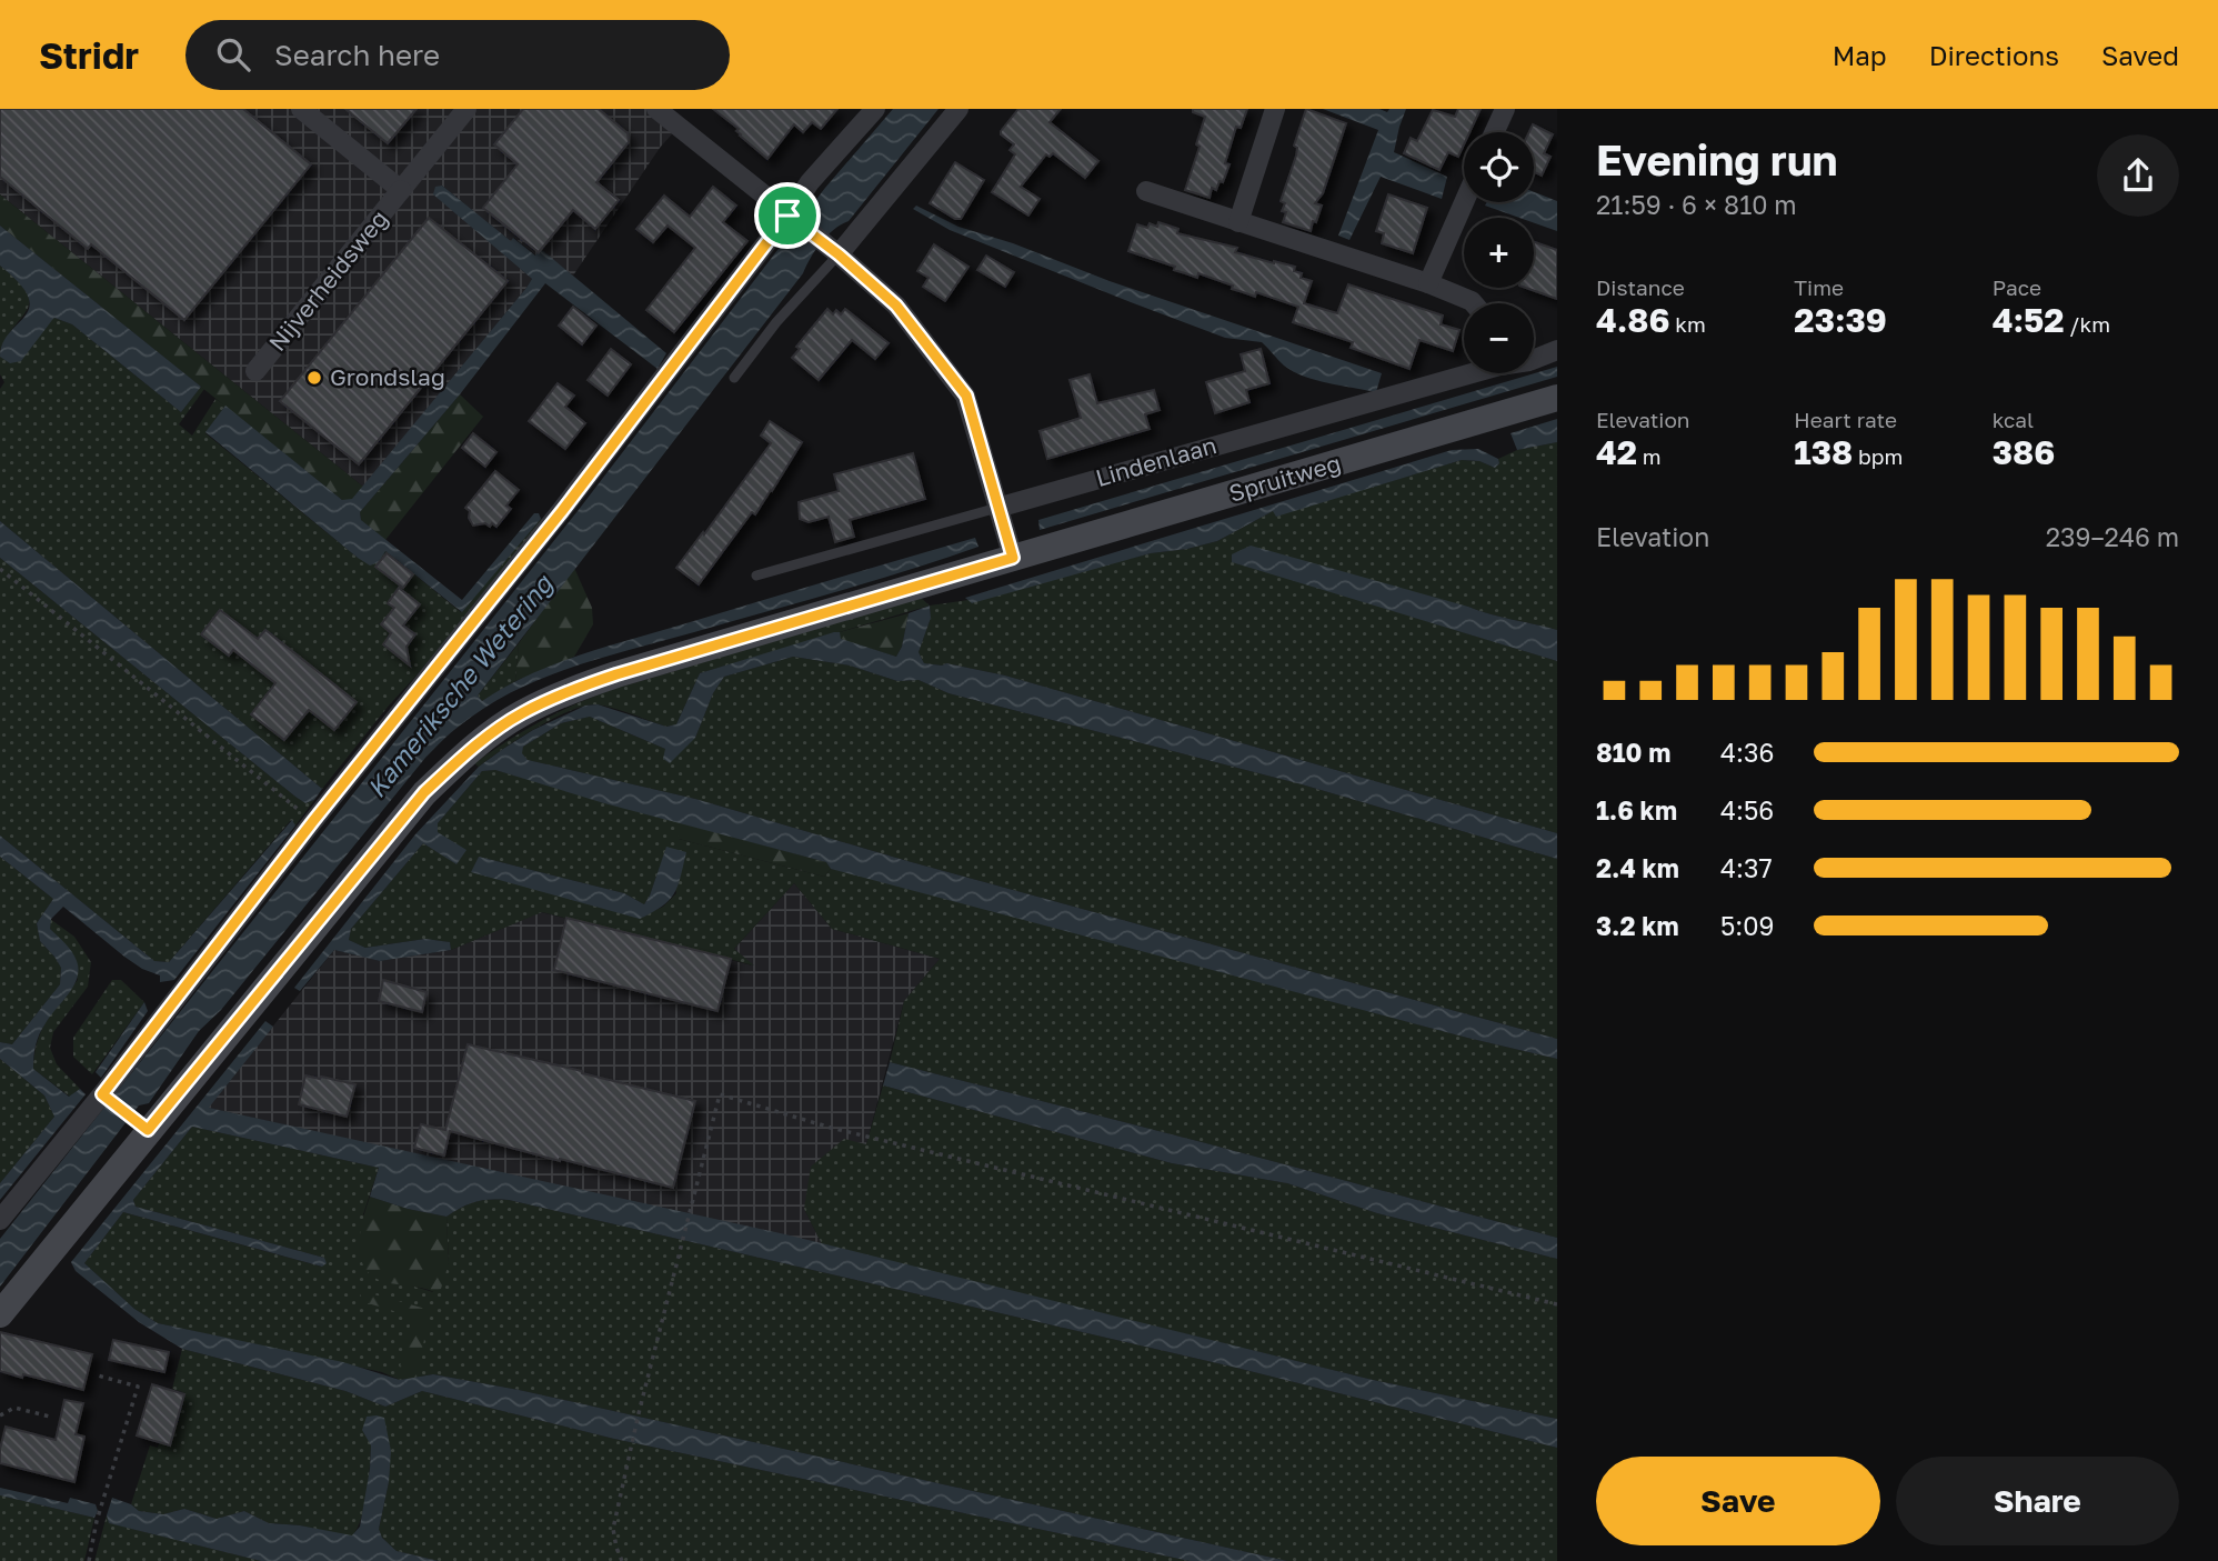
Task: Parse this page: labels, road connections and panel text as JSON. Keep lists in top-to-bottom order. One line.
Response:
{"streets":{"main road":["Spruitweg"],"street":["Nijverheidsweg","Lindenlaan"]},"water":["Kameriksche Wetering"],"places":["Grondslag"],"page":{"header":"Stridr","search":"Search here","nav":["Map","Directions","Saved"],"heading":["Evening run","21:59 · 6 × 810 m"],"map_buttons":["+","−"],"stats":[["Distance","4.86 km"],["Time","23:39"],["Pace","4:52 /km"],["Elevation","42 m"],["Heart rate","138 bpm"],["kcal","386"]],"chart":["Elevation","239–246 m"],"list":[{"name":"810 m","note":"4:36"},{"name":"1.6 km","note":"4:56"},{"name":"2.4 km","note":"4:37"},{"name":"3.2 km","note":"5:09"}],"buttons":["Save","Share"]}}
